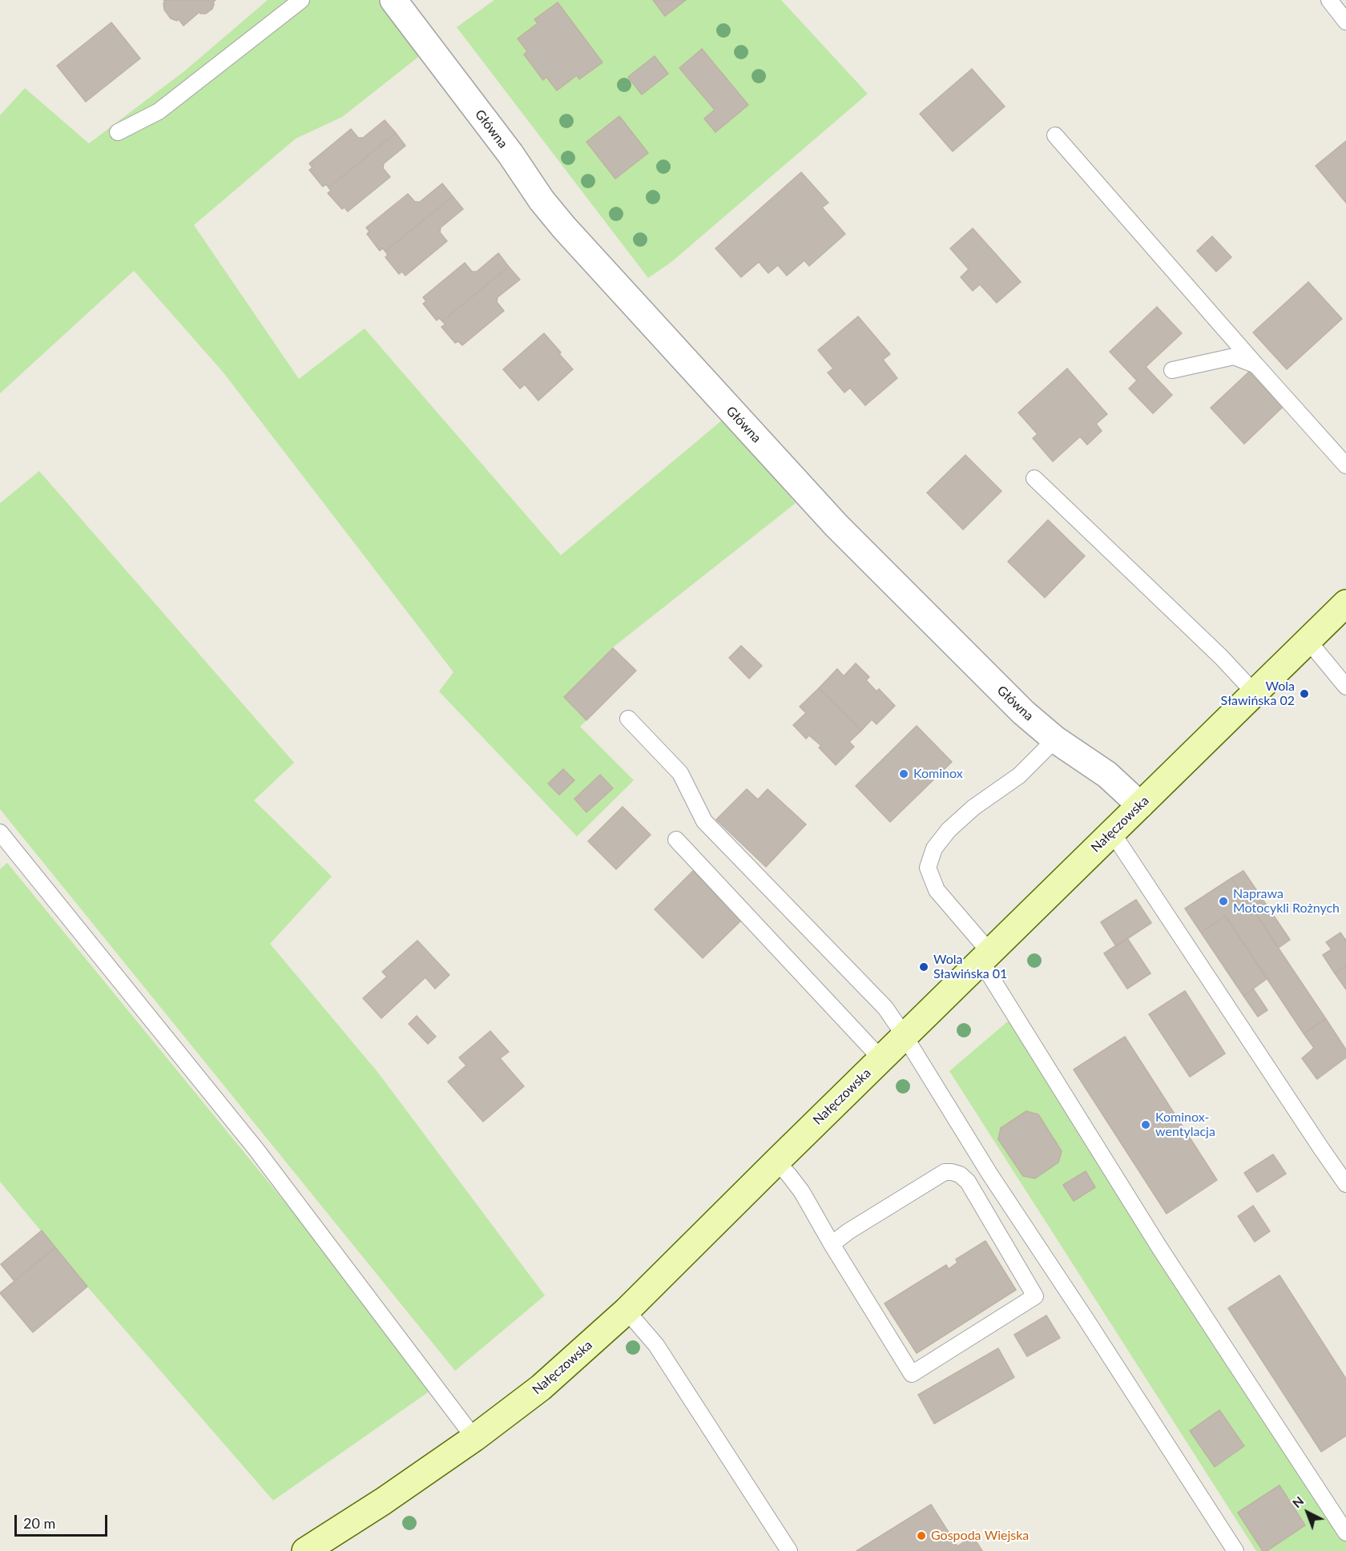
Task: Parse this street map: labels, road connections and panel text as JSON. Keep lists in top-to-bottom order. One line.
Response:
{"streets":{"main road":["Nałęczowska"],"street":["Główna"]},"crossings":[["Główna","Nałęczowska"]],"places":["Wola Sławińska 02","Kominox","Naprawa Motocykli Rożnych","Wola Sławińska 01","Kominox- wentylacja","Gospoda Wiejska"],"scale_bar":"20 m","north":"top left"}
